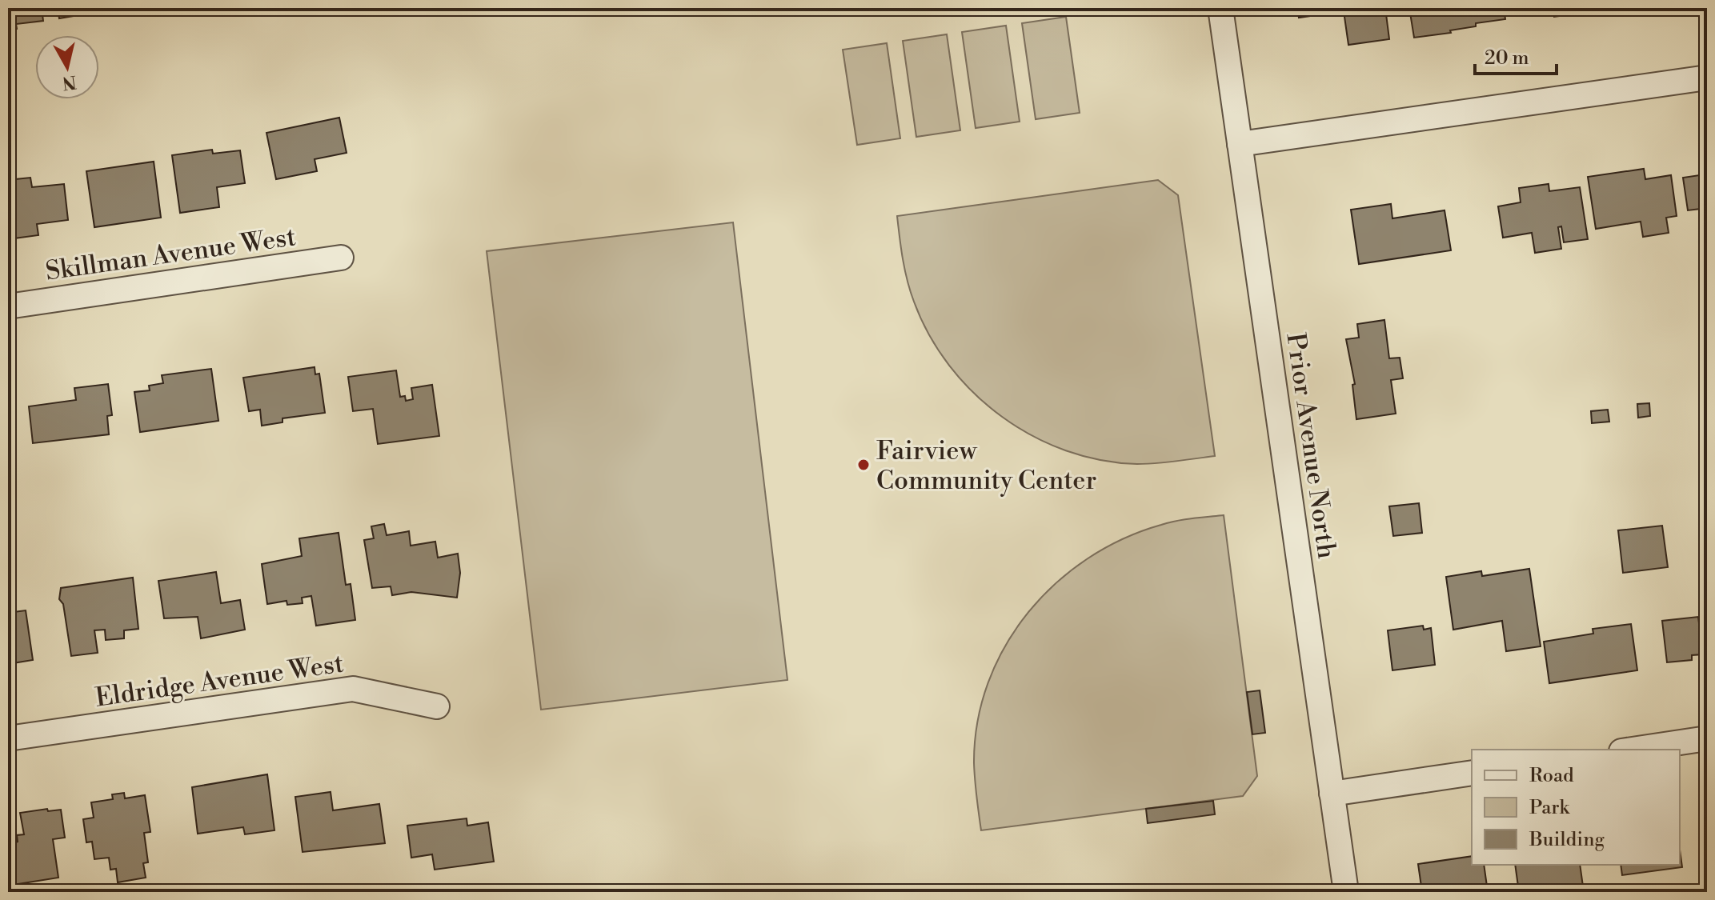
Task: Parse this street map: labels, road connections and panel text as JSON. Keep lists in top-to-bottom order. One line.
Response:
{"streets":{"street":["Skillman Avenue West","Prior Avenue North","Eldridge Avenue West"]},"places":["Fairview Community Center"],"legend":["Road","Park","Building"],"scale_bar":"20 m","north":"bottom"}
